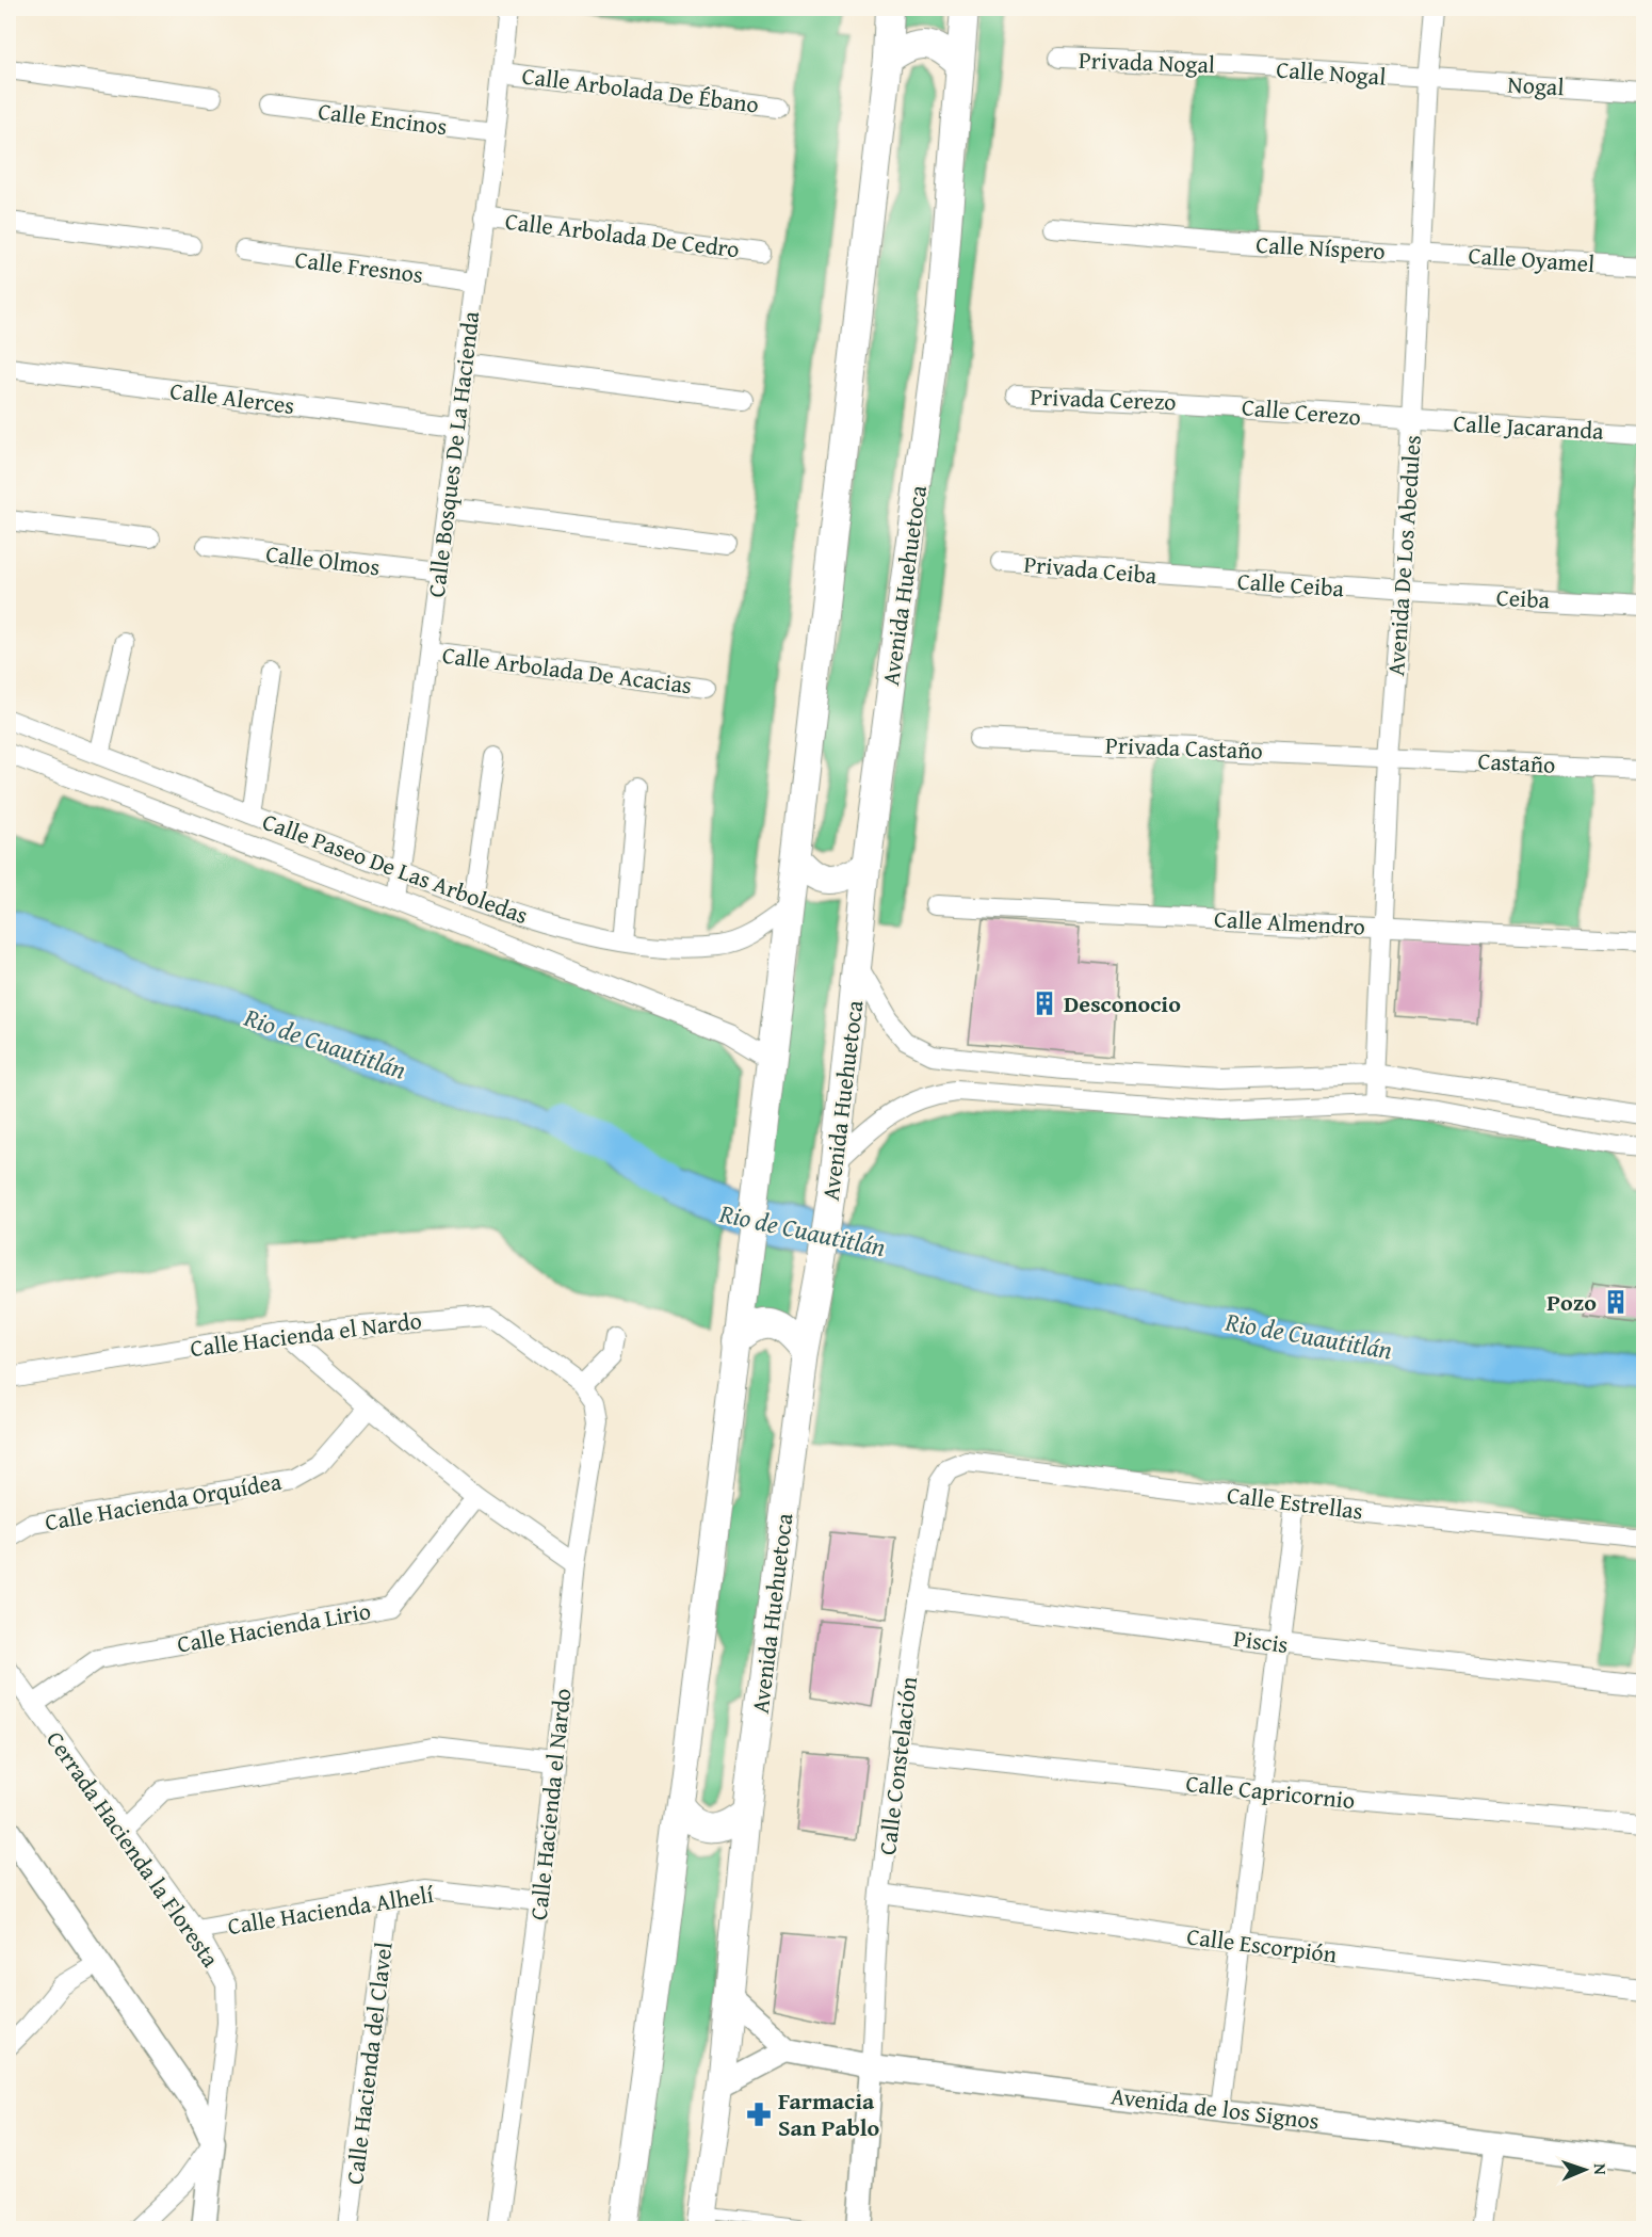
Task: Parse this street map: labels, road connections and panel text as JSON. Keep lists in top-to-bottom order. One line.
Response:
{"streets":{"main road":["Avenida Huehuetoca"],"street":["Privada Nogal","Calle Nogal","Nogal","Calle Arbolada De Ébano","Calle Encinos","Calle Arbolada De Cedro","Calle Níspero","Calle Oyamel","Calle Fresnos","Calle Alerces","Privada Cerezo","Calle Cerezo","Calle Jacaranda","Calle Bosques De La Hacienda","Avenida De Los Abedules","Calle Olmos","Privada Ceiba","Calle Ceiba","Ceiba","Calle Arbolada De Acacias","Privada Castaño","Castaño","Calle Paseo De Las Arboledas","Calle Almendro","Calle Hacienda el Nardo","Calle Hacienda Orquídea","Calle Estrellas","Calle Hacienda Lirio","Piscis","Calle Constelación","Calle Capricornio","Cerrada Hacienda la Floresta","Calle Hacienda Alhelí","Calle Escorpión","Calle Hacienda del Clavel","Avenida de los Signos"]},"crossings":[["Privada Nogal","Calle Nogal"],["Calle Nogal","Nogal"],["Calle Nogal","Avenida De Los Abedules"],["Nogal","Avenida De Los Abedules"],["Calle Arbolada De Ébano","Calle Bosques De La Hacienda"],["Calle Encinos","Calle Bosques De La Hacienda"],["Calle Arbolada De Cedro","Calle Bosques De La Hacienda"],["Calle Níspero","Calle Oyamel"],["Calle Níspero","Avenida De Los Abedules"],["Calle Oyamel","Avenida De Los Abedules"],["Calle Fresnos","Calle Bosques De La Hacienda"],["Calle Alerces","Calle Bosques De La Hacienda"],["Privada Cerezo","Calle Cerezo"],["Calle Cerezo","Calle Jacaranda"],["Calle Cerezo","Avenida De Los Abedules"],["Calle Jacaranda","Avenida De Los Abedules"],["Calle Bosques De La Hacienda","Calle Olmos"],["Calle Bosques De La Hacienda","Calle Arbolada De Acacias"],["Calle Bosques De La Hacienda","Calle Paseo De Las Arboledas"],["Avenida De Los Abedules","Calle Ceiba"],["Avenida De Los Abedules","Ceiba"],["Avenida De Los Abedules","Privada Castaño"],["Avenida De Los Abedules","Castaño"],["Avenida De Los Abedules","Calle Almendro"],["Privada Ceiba","Calle Ceiba"],["Calle Ceiba","Ceiba"],["Privada Castaño","Castaño"],["Calle Hacienda el Nardo","Calle Hacienda Alhelí"],["Calle Estrellas","Calle Constelación"],["Calle Hacienda Lirio","Cerrada Hacienda la Floresta"],["Piscis","Calle Constelación"],["Calle Constelación","Calle Capricornio"],["Calle Constelación","Calle Escorpión"],["Calle Constelación","Avenida de los Signos"],["Cerrada Hacienda la Floresta","Calle Hacienda Alhelí"],["Calle Hacienda Alhelí","Calle Hacienda del Clavel"]],"water":["Rio de Cuautitlán"],"places":{"building":["Desconocio","Pozo"],"pharmacy":["Farmacia San Pablo"]},"north":"right"}
